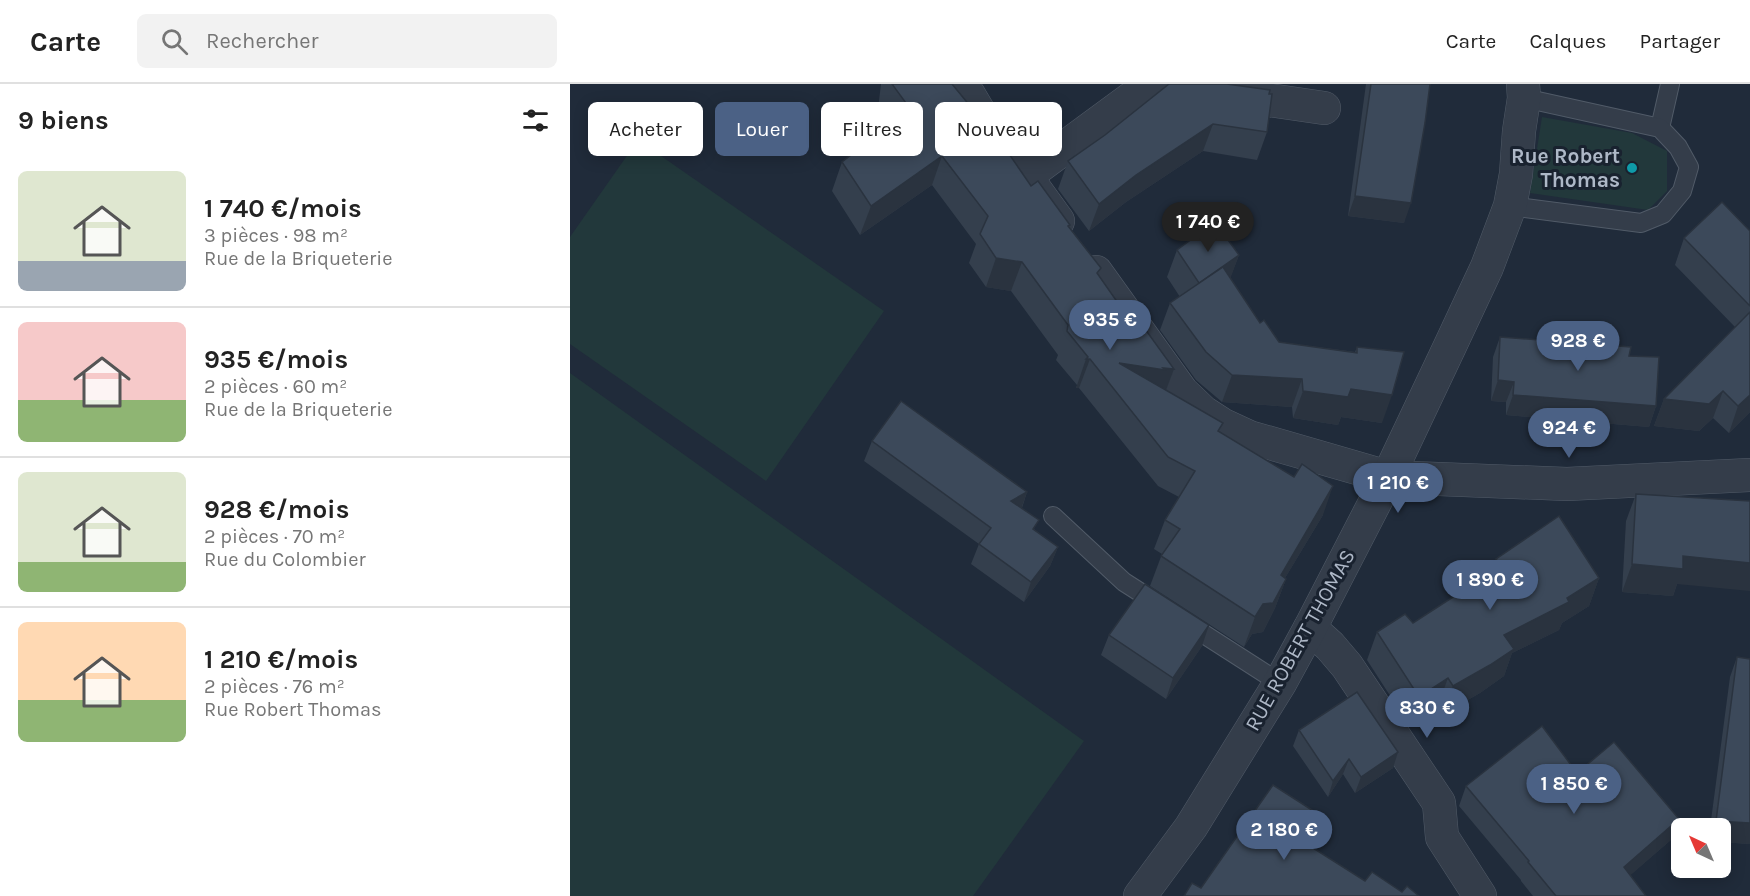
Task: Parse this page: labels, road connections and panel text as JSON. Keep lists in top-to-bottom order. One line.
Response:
{"streets":{"street":["RUE ROBERT THOMAS"]},"places":["Rue Robert Thomas"],"north":"top left","page":{"header":"Carte","search":"Rechercher","nav":["Carte","Calques","Partager"],"heading":"9 biens","chip":["Acheter","Louer","Filtres","Nouveau"],"list":[{"name":"1 740 €/mois","note":"3 pièces · 98 m² · Rue de la Briqueterie"},{"name":"935 €/mois","note":"2 pièces · 60 m² · Rue de la Briqueterie"},{"name":"928 €/mois","note":"2 pièces · 70 m² · Rue du Colombier"},{"name":"1 210 €/mois","note":"2 pièces · 76 m² · Rue Robert Thomas"}],"price":["1 740 €","935 €","928 €","924 €","1 210 €","1 890 €","830 €","1 850 €","2 180 €"]}}
